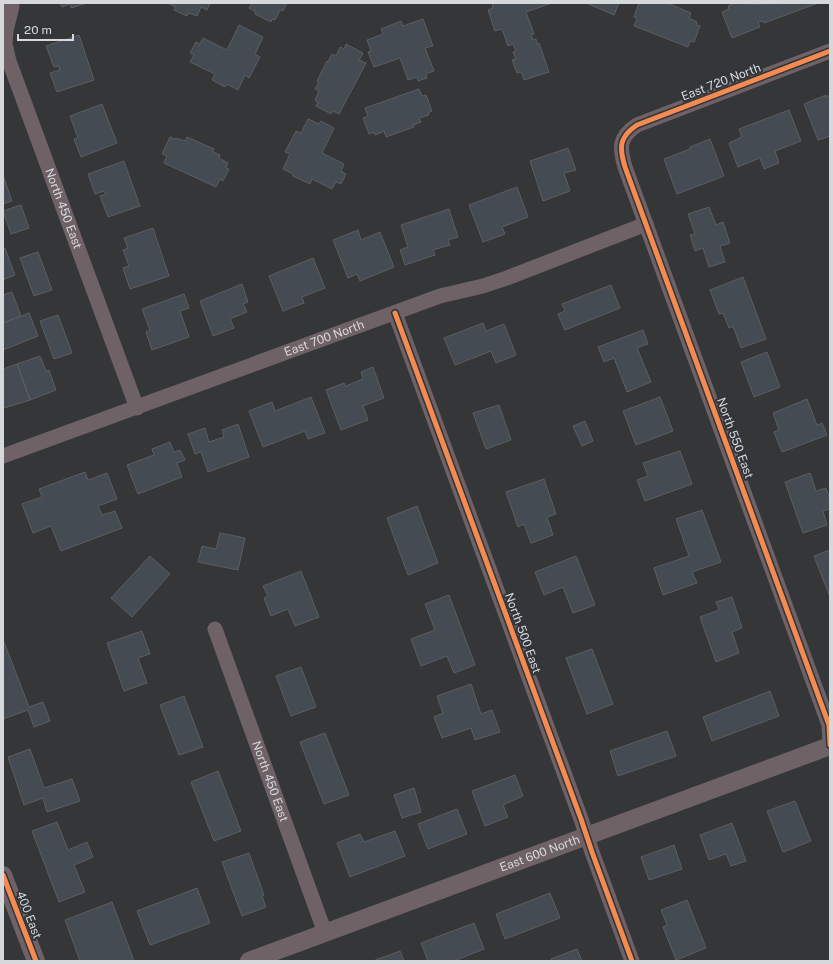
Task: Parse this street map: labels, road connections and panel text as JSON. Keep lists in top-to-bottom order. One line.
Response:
{"streets":{"street":["East 720 North","North 450 East","East 700 North","North 550 East","North 500 East","East 600 North","400 East"]},"crossings":[["East 720 North","North 550 East"],["North 450 East","East 700 North"],["North 450 East","East 600 North"],["East 700 North","North 550 East"],["East 700 North","North 500 East"],["North 550 East","East 600 North"],["North 500 East","East 600 North"]],"scale_bar":"20 m"}
